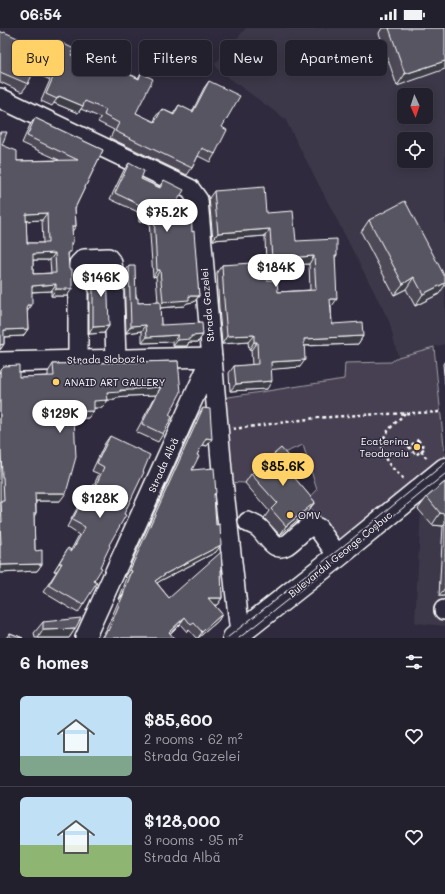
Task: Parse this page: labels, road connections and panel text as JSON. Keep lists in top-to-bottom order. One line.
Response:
{"streets":{"main road":["Bulevardul George Coșbuc"],"street":["Strada Gazelei","Strada Slobozia","Strada Albă"]},"crossings":[["Strada Gazelei","Strada Slobozia"],["Strada Gazelei","Strada Albă"],["Strada Gazelei","Bulevardul George Coșbuc"],["Strada Slobozia","Strada Albă"]],"places":["ANAID ART GALLERY","Ecaterina Teodoroiu","OMV"],"north":"bottom","page":{"status":"06:54","chip":["Buy","Rent","Filters","New","Apartment"],"price":["$75.2K","$184K","$146K","$129K","$85.6K","$128K"],"heading":"6 homes","list":[{"name":"$85,600","note":"2 rooms · 62 m² · Strada Gazelei"},{"name":"$128,000","note":"3 rooms · 95 m² · Strada Albă"}]}}
